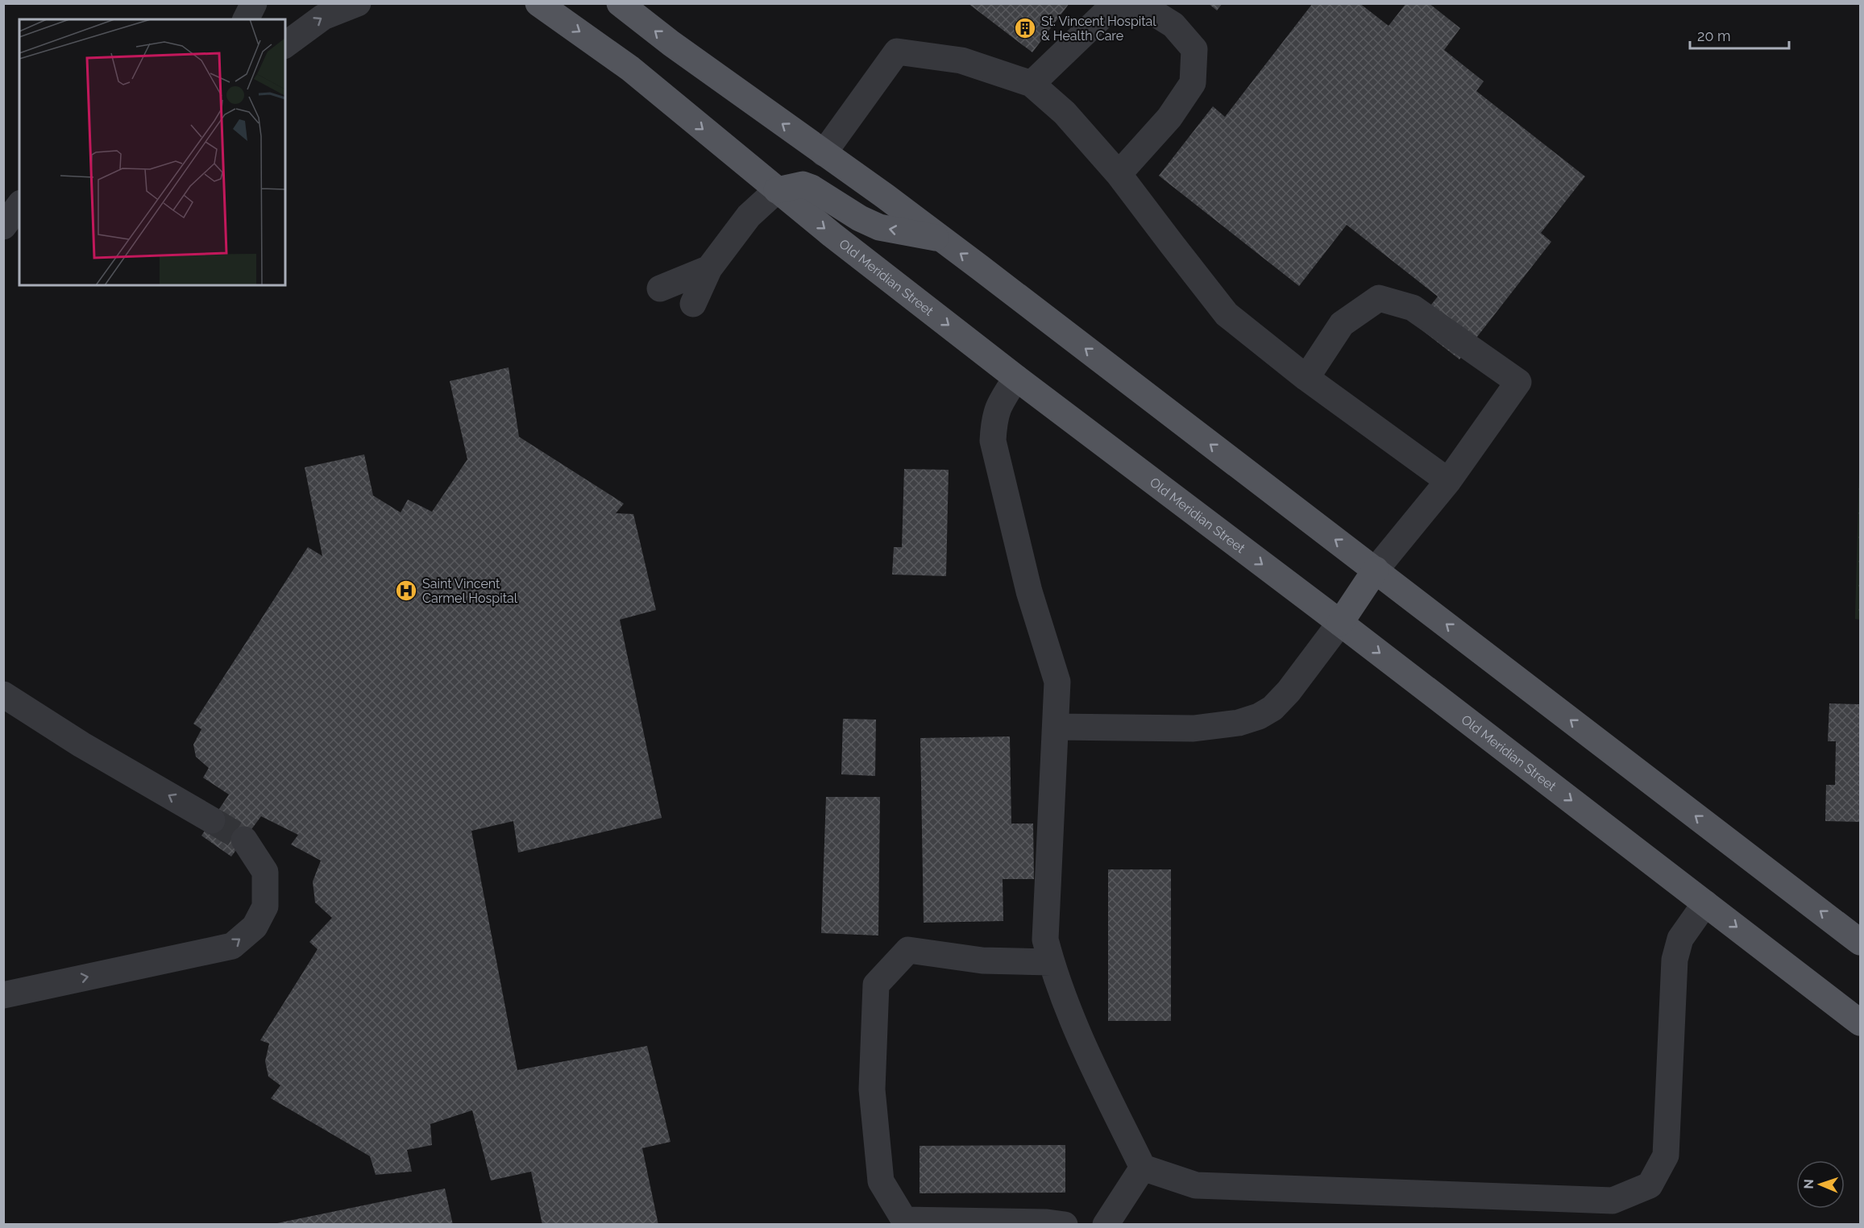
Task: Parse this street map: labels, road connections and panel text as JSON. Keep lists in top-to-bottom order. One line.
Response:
{"streets":{"main road":["Old Meridian Street"]},"places":{"building":["St. Vincent Hospital & Health Care"],"hospital":["Saint Vincent Carmel Hospital"]},"scale_bar":"20 m","north":"left"}
